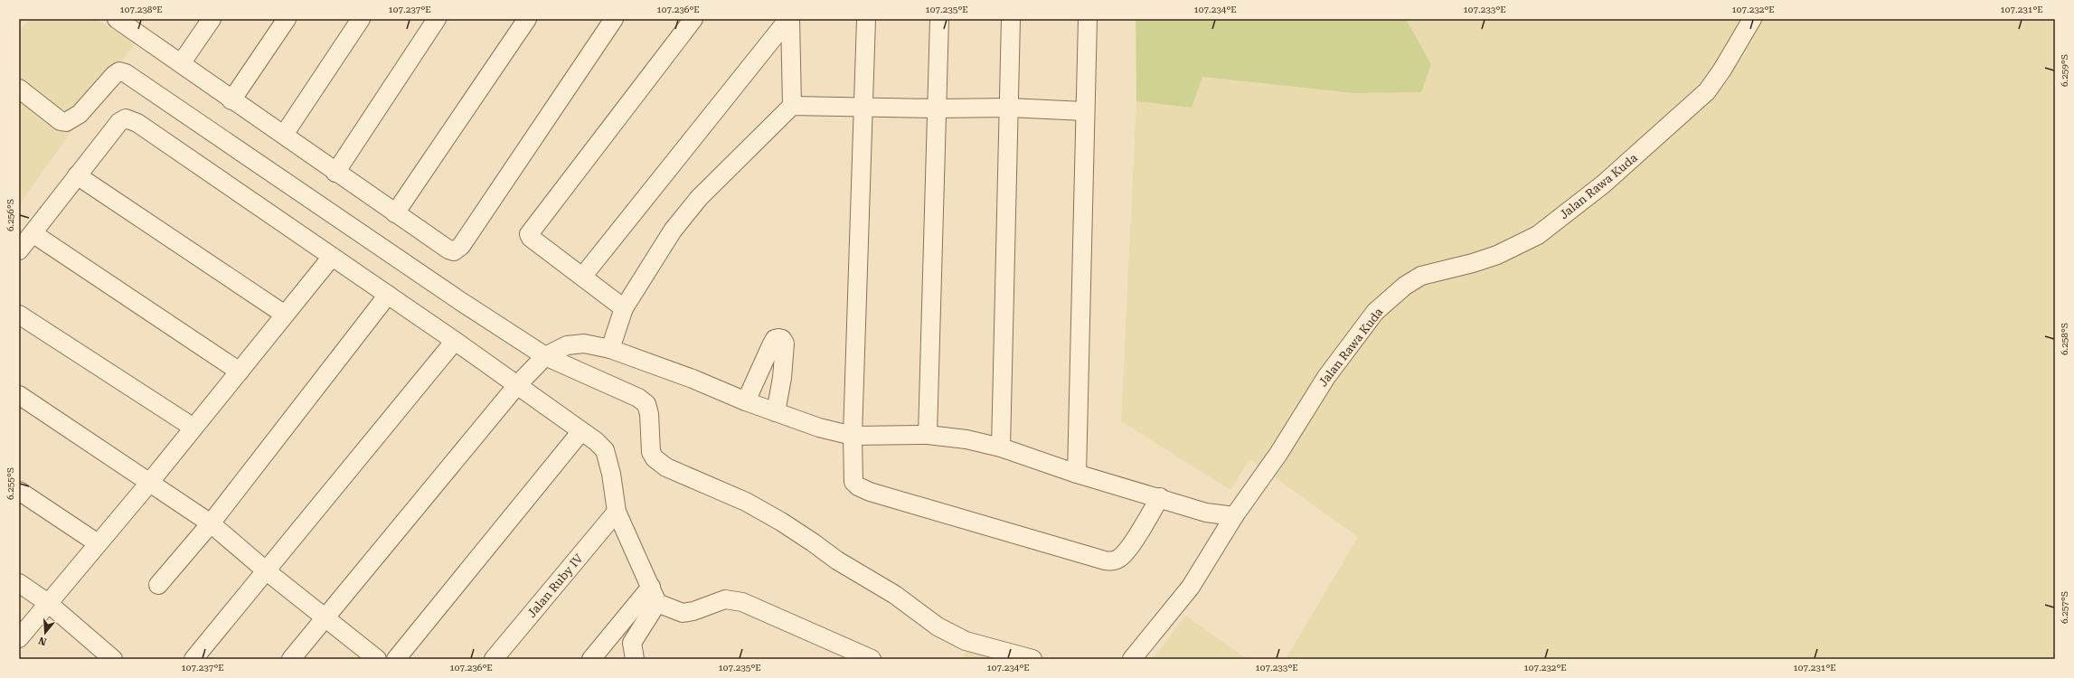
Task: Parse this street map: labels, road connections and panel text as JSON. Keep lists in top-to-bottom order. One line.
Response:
{"streets":{"street":["Jalan Rawa Kuda","Jalan Ruby IV"]},"north":"bottom","coordinates":["107.238°E","107.237°E","107.236°E","107.235°E","107.234°E","107.233°E","107.232°E","107.231°E","6.259°S","6.256°S","6.258°S","6.255°S","6.257°S"]}
